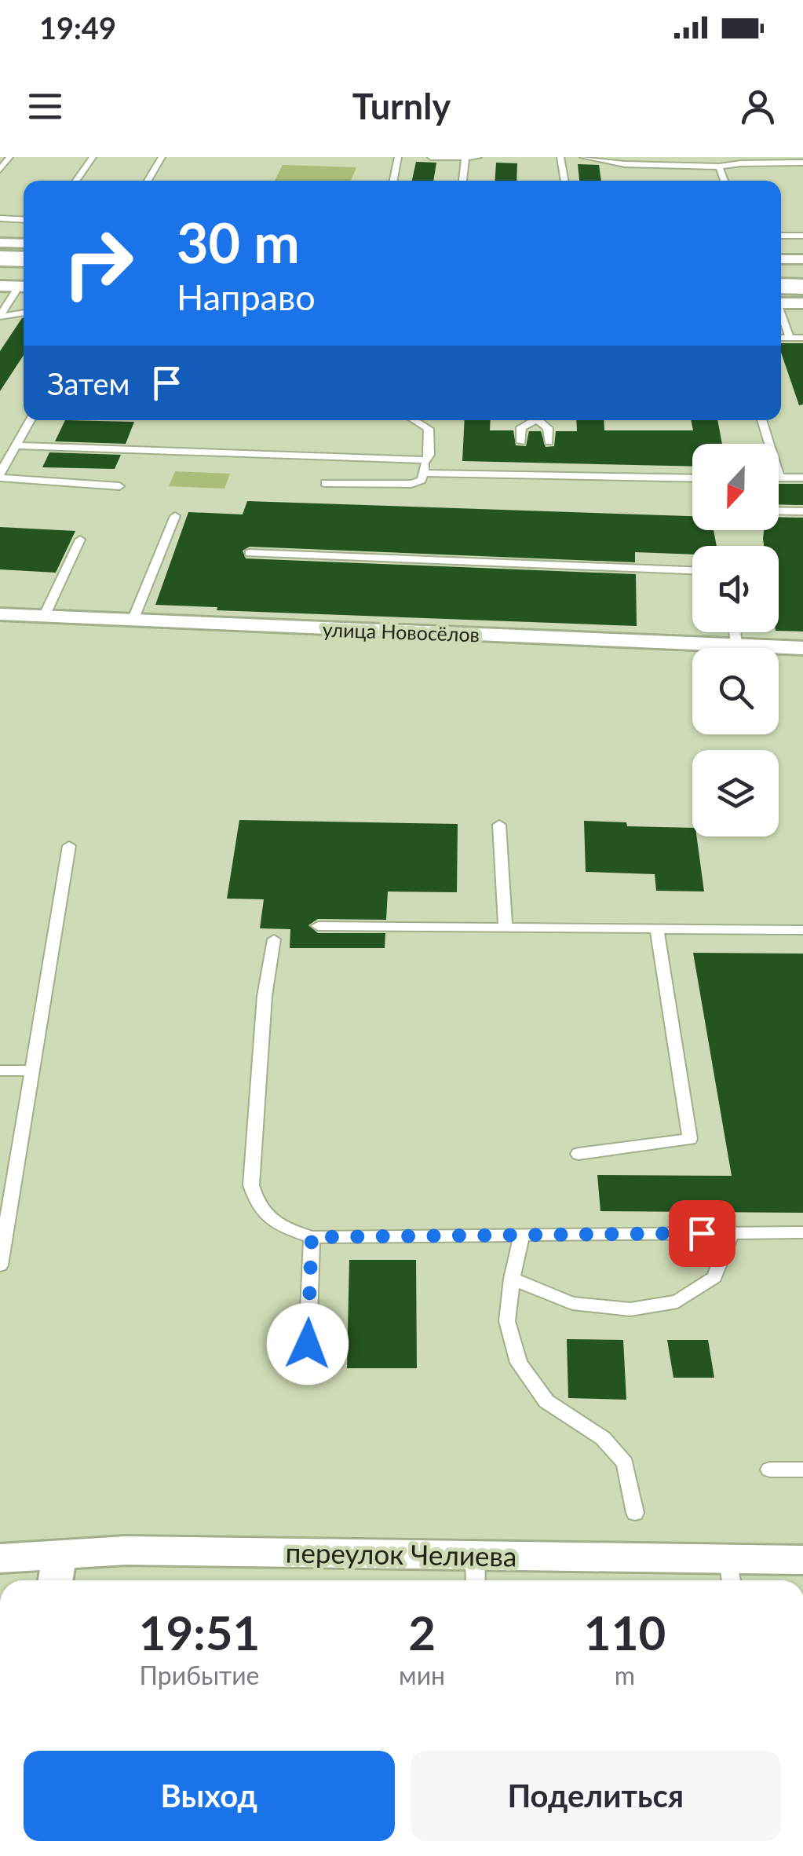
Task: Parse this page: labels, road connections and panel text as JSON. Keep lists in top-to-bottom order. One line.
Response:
{"streets":{"street":["улица Новосёлов","переулок Челиева"]},"north":"bottom","page":{"status":"19:49","header":"Turnly","turn":["30 m","Направо"],"then":"Затем","eta":["19:51","Прибытие","2","мин","110","m"],"buttons":["Выход","Поделиться"]}}
